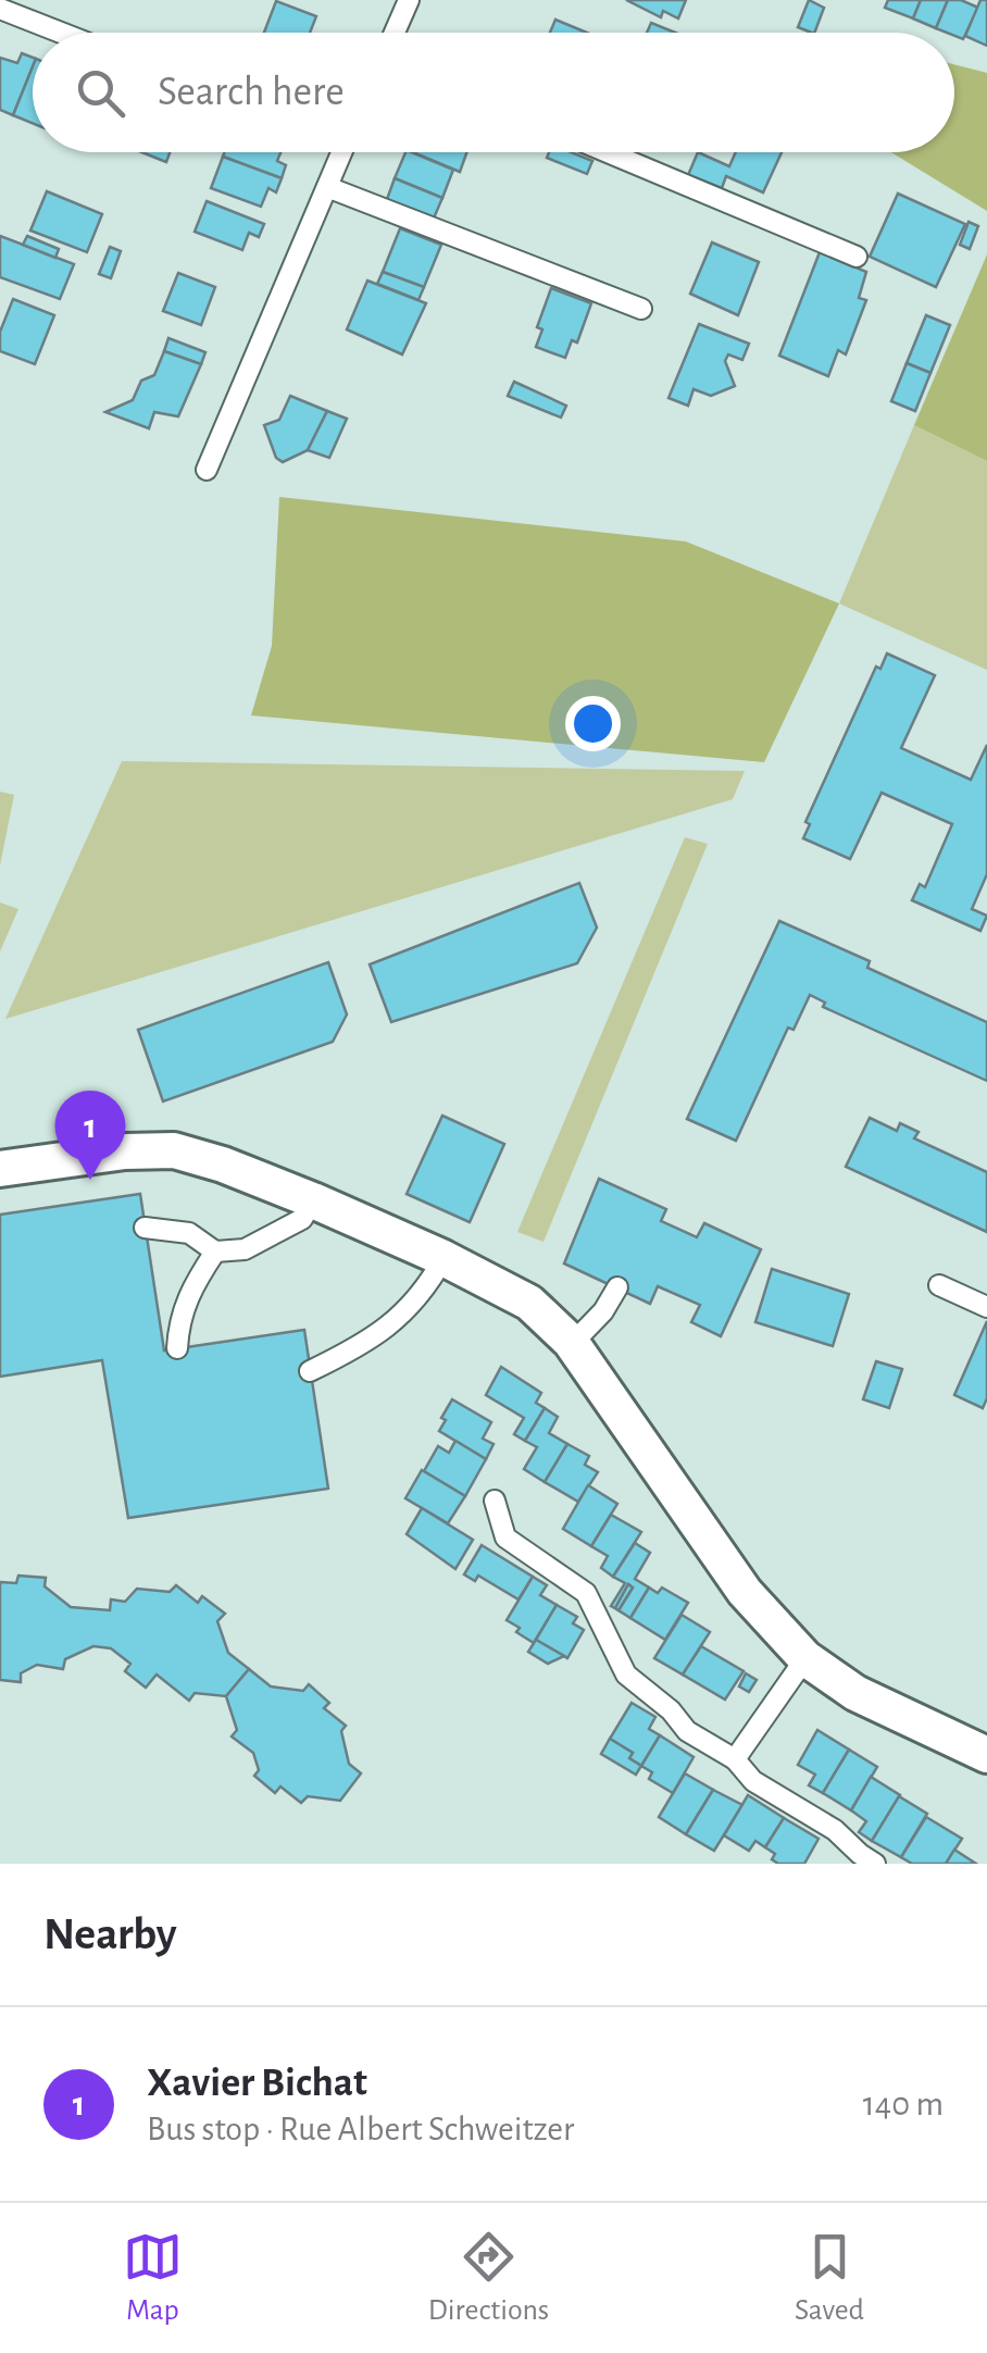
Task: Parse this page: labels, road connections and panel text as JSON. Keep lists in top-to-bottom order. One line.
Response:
{"page":{"search":"Search here","pins":"1","heading":"Nearby","list":[{"mark":"1","name":"Xavier Bichat","note":"Bus stop · Rue Albert Schweitzer","value":"140 m"}],"nav":["Map","Directions","Saved"]}}
